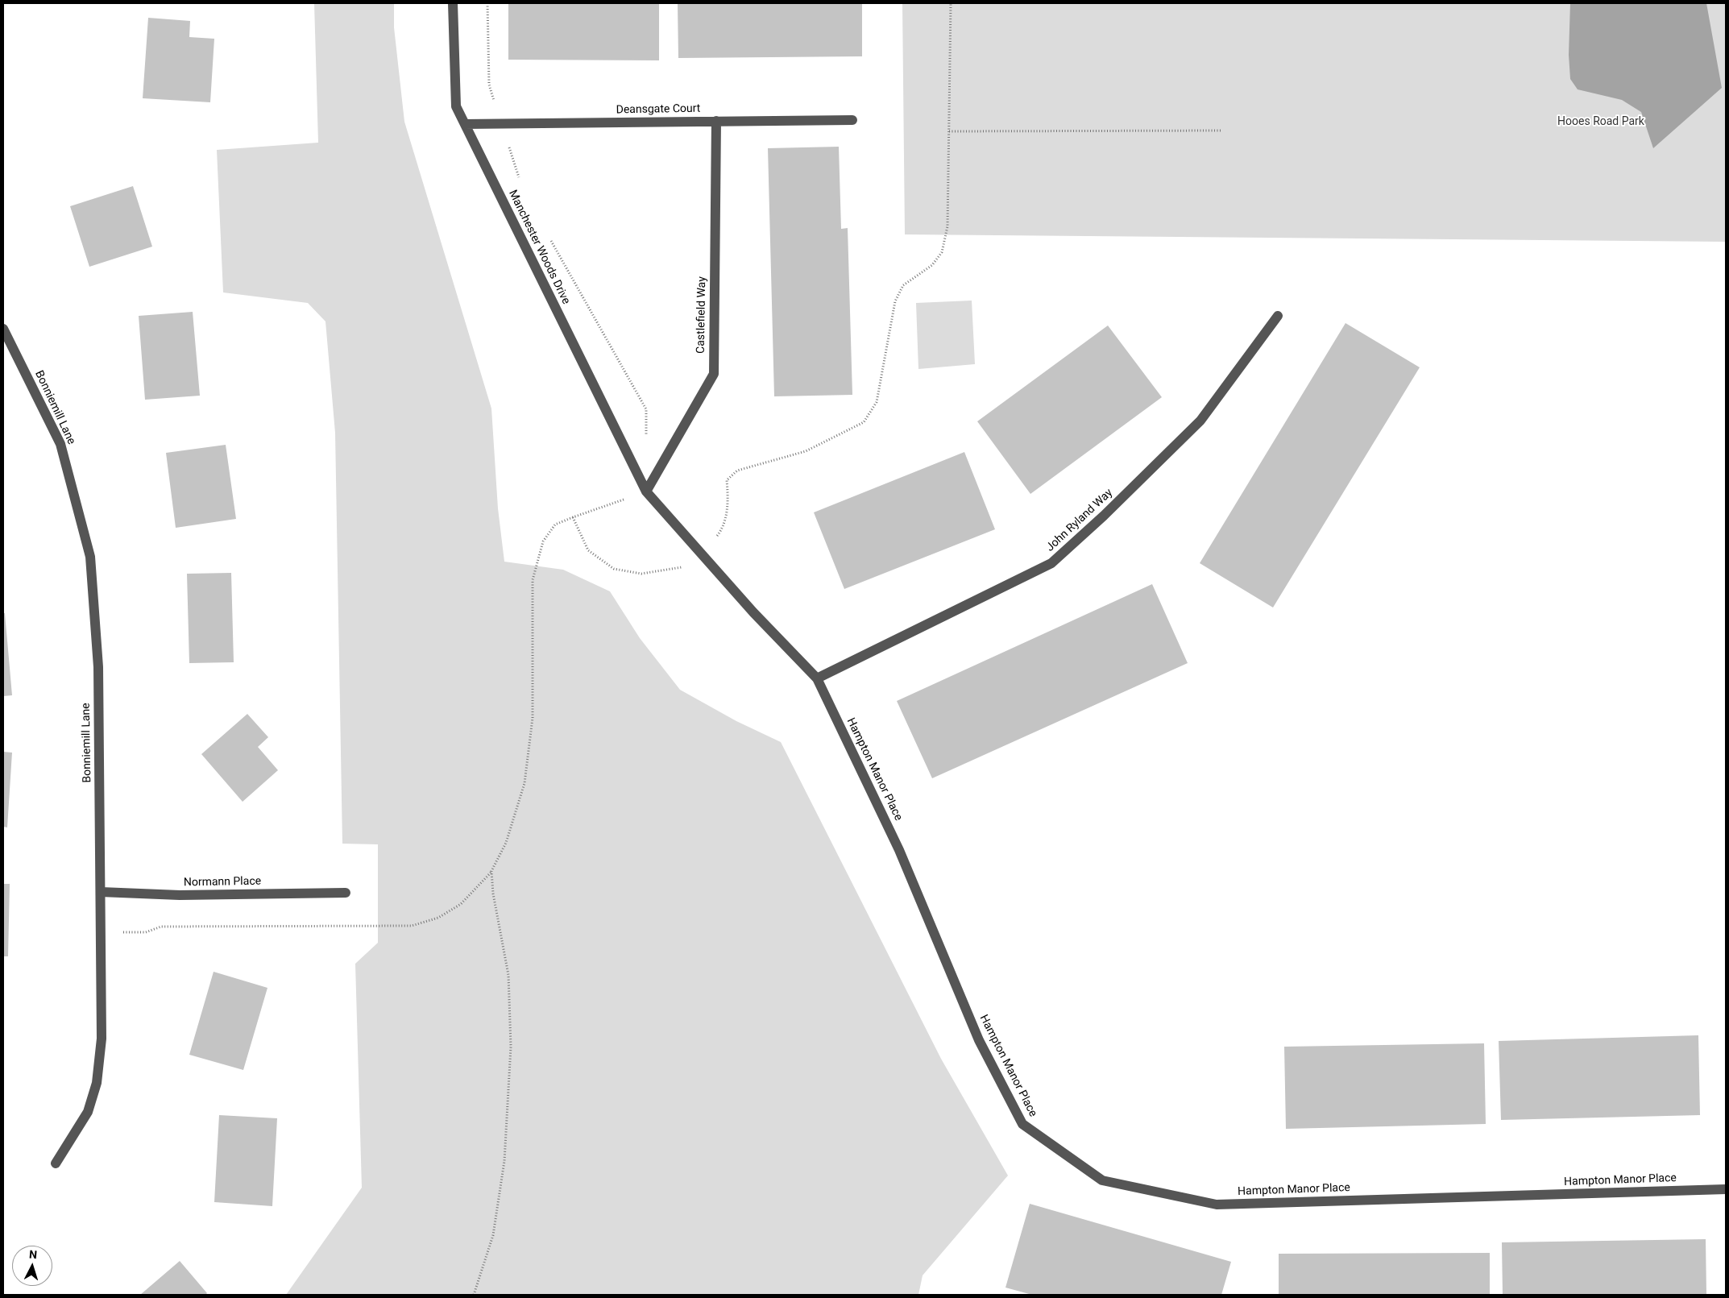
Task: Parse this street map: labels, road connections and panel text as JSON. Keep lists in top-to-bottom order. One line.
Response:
{"streets":{"street":["Deansgate Court","Manchester Woods Drive","Castlefield Way","Bonniemill Lane","John Ryland Way","Hampton Manor Place","Normann Place"]},"crossings":[["Deansgate Court","Manchester Woods Drive"],["Deansgate Court","Castlefield Way"],["Manchester Woods Drive","Castlefield Way"],["Manchester Woods Drive","Hampton Manor Place"],["Castlefield Way","Hampton Manor Place"],["Bonniemill Lane","Normann Place"],["John Ryland Way","Hampton Manor Place"]],"parks":["Hooes Road Park"],"north":"top"}
